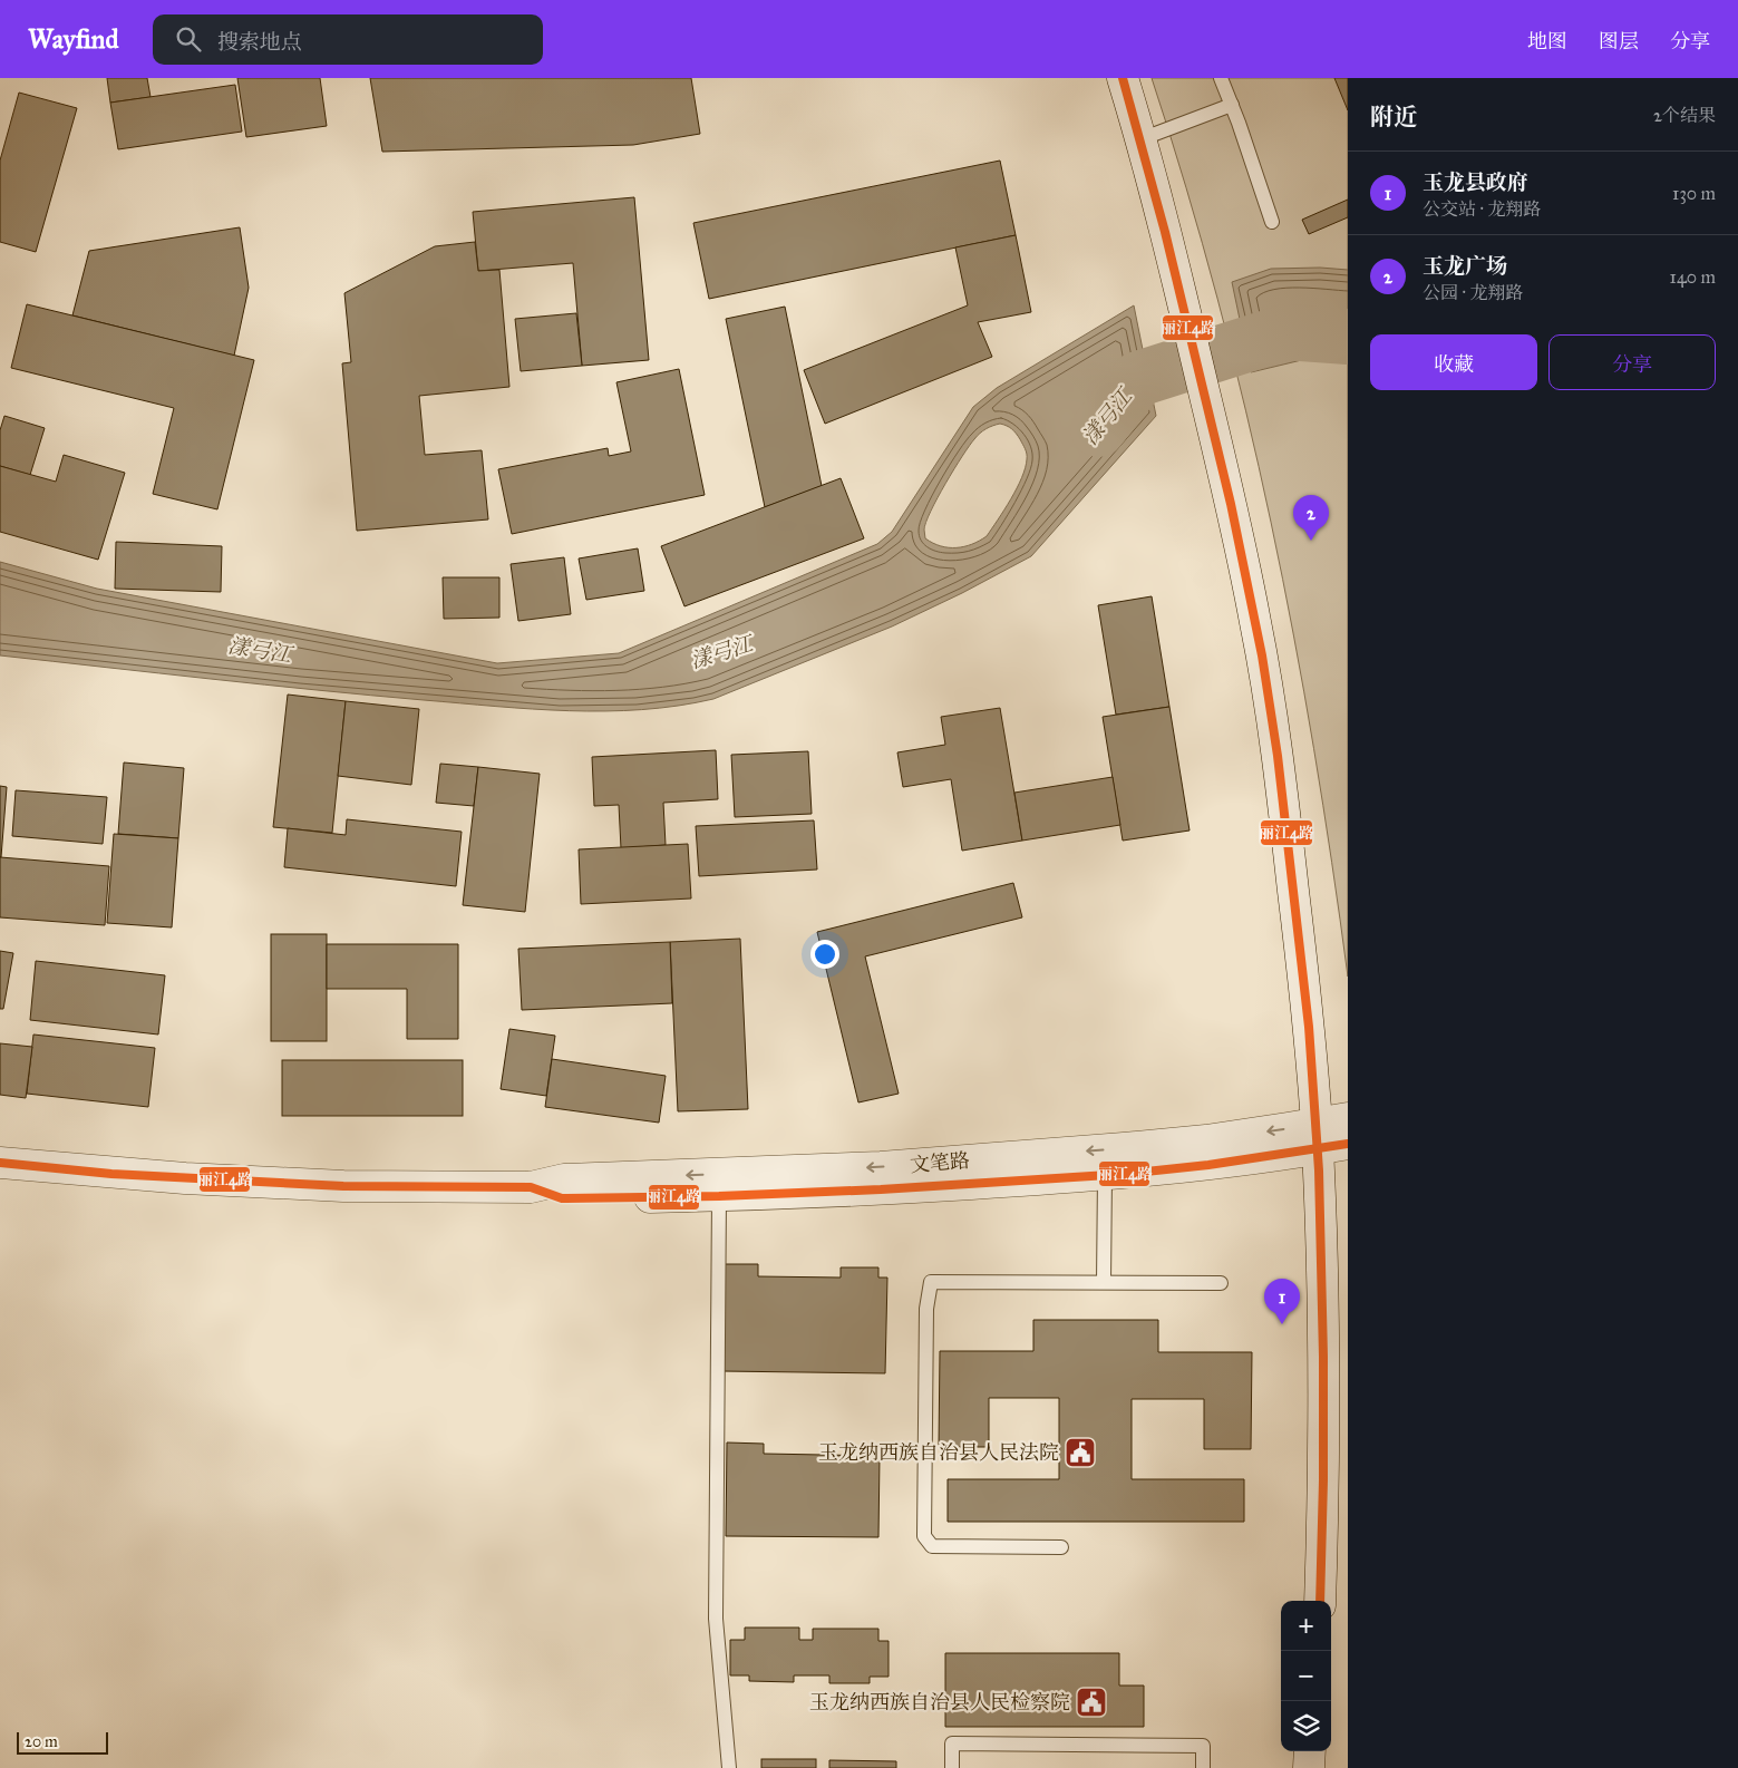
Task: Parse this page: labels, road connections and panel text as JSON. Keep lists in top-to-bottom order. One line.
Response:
{"streets":{"street":["文笔路"]},"water":["漾弓江"],"places":{"public building":["玉龙纳西族自治县人民法院","玉龙纳西族自治县人民检察院"]},"lines":["transit line 丽江4路"],"scale_bar":"20 m","page":{"header":"Wayfind","search":"搜索地点","nav":["地图","图层","分享"],"heading":["附近","2个结果"],"list":[{"mark":"1","name":"玉龙县政府","note":"公交站 · 龙翔路","value":"130 m"},{"mark":"2","name":"玉龙广场","note":"公园 · 龙翔路","value":"140 m"}],"buttons":["收藏","分享"],"pins":["2","1"],"map_buttons":["+","−"],"scale":"20 m"}}
